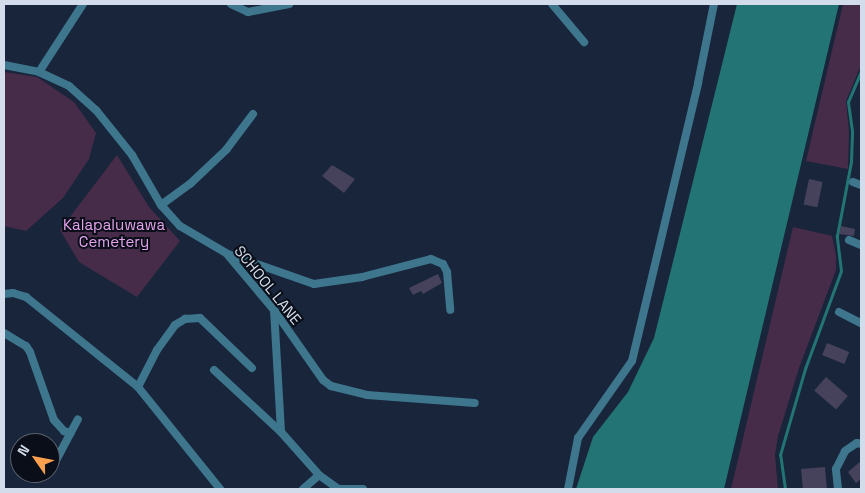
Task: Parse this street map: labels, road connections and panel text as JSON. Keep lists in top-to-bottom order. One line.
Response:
{"streets":{"street":["SCHOOL LANE"]},"parks":["Kalapaluwawa Cemetery"],"north":"top left"}
